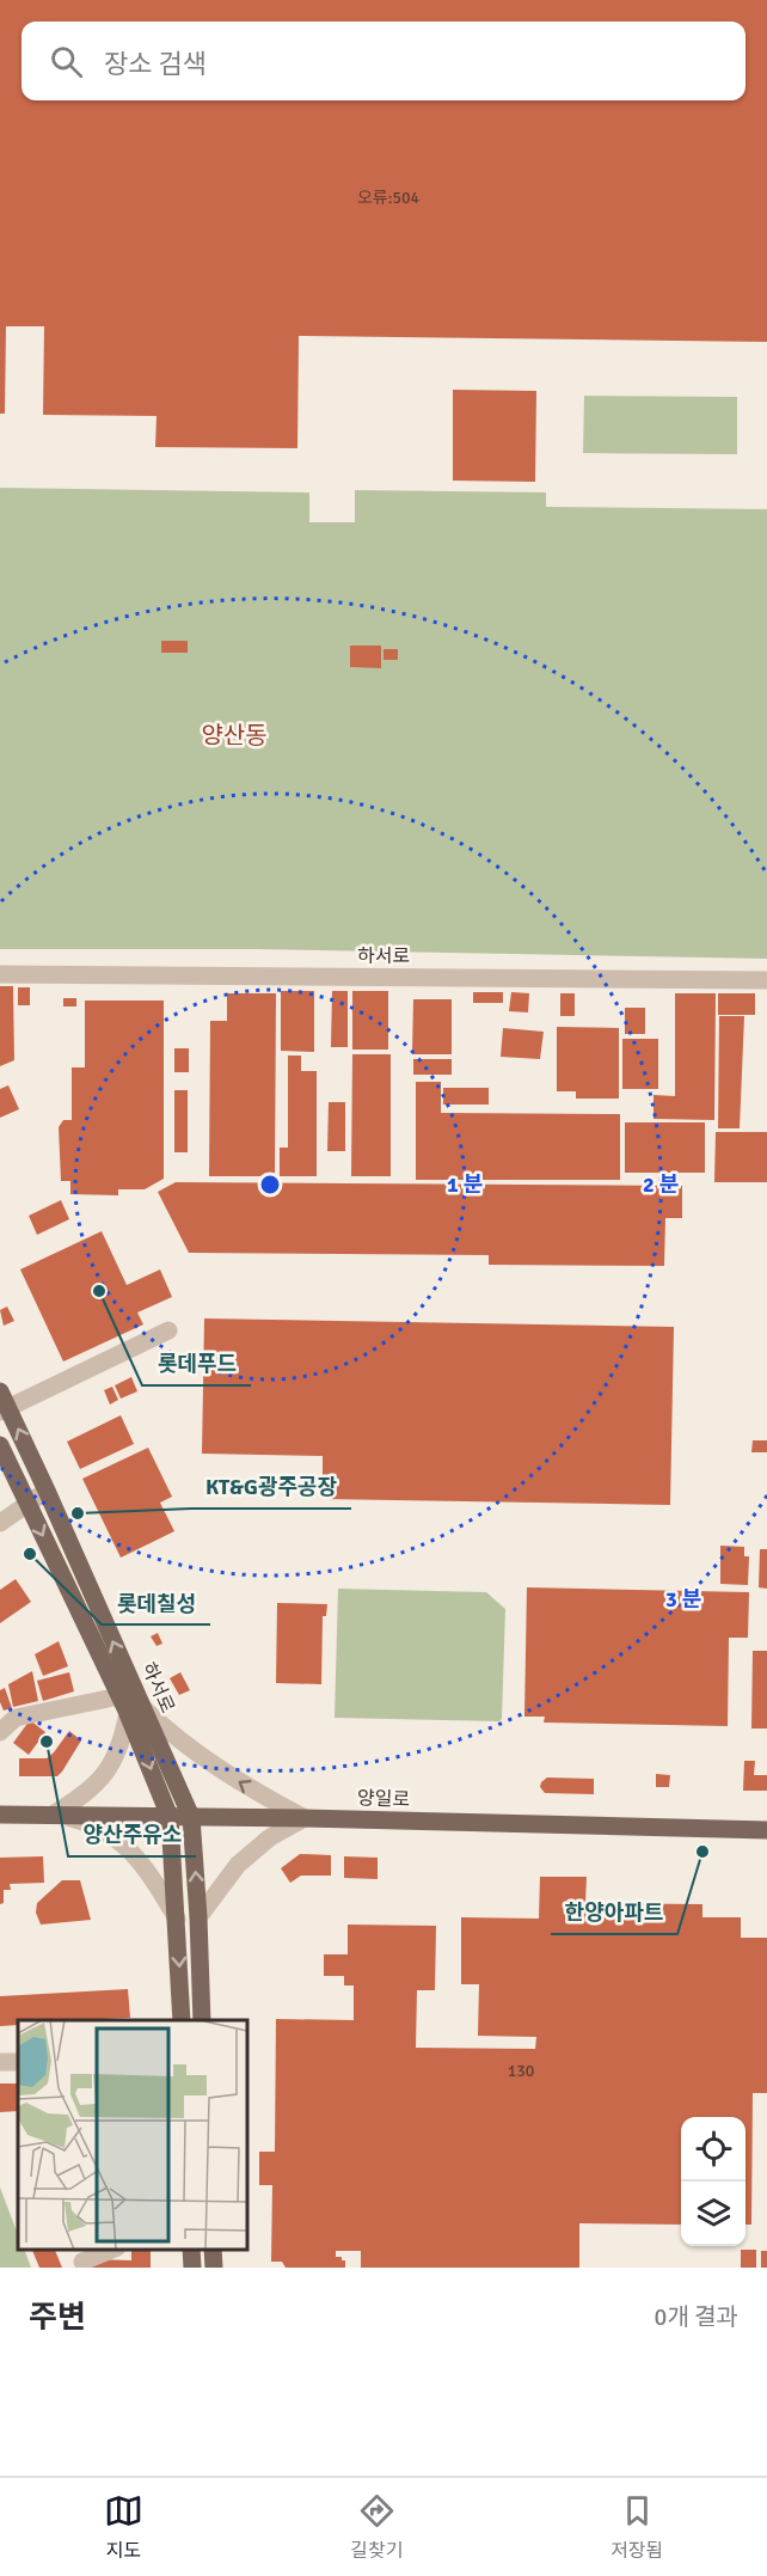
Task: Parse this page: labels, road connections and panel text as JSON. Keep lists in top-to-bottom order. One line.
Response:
{"streets":{"main road":["하서로","양일로"]},"crossings":[["하서로","양일로"]],"districts":["양산동"],"places":["롯데푸드","KT&G광주공장","롯데칠성","양산주유소","한양아파트"],"house_numbers":["오류:504","130"],"page":{"search":"장소 검색","heading":["주변","0개 결과"],"nav":["지도","길찾기","저장됨"]},"rings":["1 분","2 분","3 분"]}
